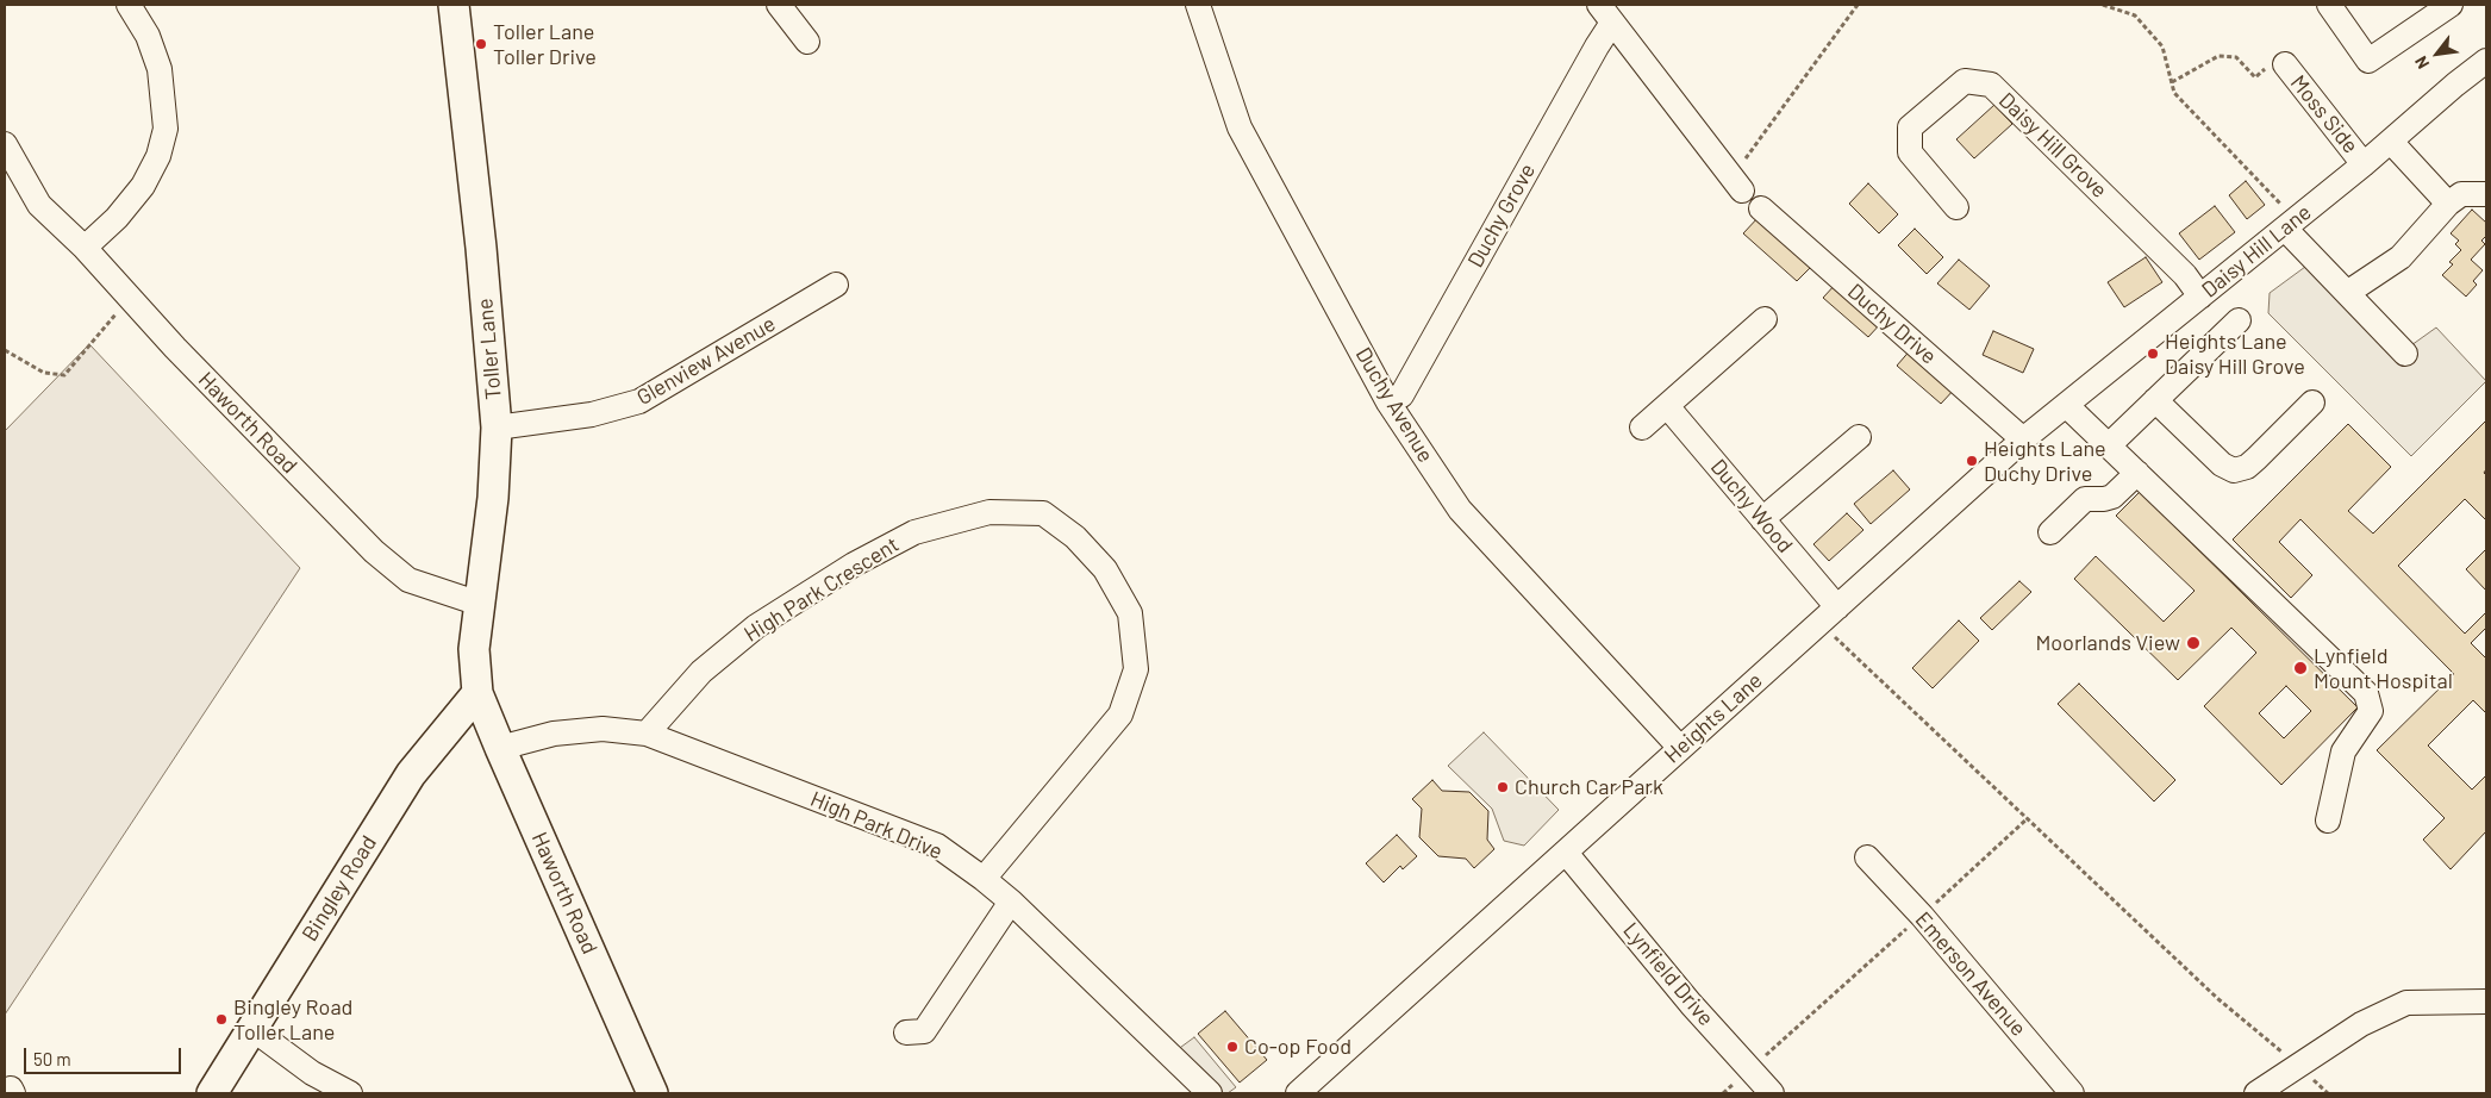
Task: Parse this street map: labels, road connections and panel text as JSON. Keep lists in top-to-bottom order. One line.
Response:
{"streets":{"main road":["Toller Lane","Haworth Road","Bingley Road"],"street":["Moss Side","Daisy Hill Grove","Duchy Grove","Daisy Hill Lane","Duchy Drive","Glenview Avenue","Duchy Avenue","Duchy Wood","High Park Crescent","Heights Lane","High Park Drive","Lynfield Drive","Emerson Avenue"]},"crossings":[["Moss Side","Daisy Hill Lane"],["Daisy Hill Grove","Daisy Hill Lane"],["Duchy Grove","Duchy Avenue"],["Daisy Hill Lane","Duchy Drive"],["Daisy Hill Lane","Heights Lane"],["Duchy Drive","Heights Lane"],["Toller Lane","Glenview Avenue"],["Toller Lane","Haworth Road"],["Toller Lane","Bingley Road"],["Duchy Avenue","Heights Lane"],["Haworth Road","High Park Drive"],["Haworth Road","Bingley Road"],["Duchy Wood","Heights Lane"],["High Park Crescent","High Park Drive"],["Heights Lane","Lynfield Drive"]],"places":["Toller Lane Toller Drive","Heights Lane Daisy Hill Grove","Heights Lane Duchy Drive","Moorlands View","Lynfield Mount Hospital","Church Car Park","Bingley Road Toller Lane","Co-op Food"],"scale_bar":"50 m","north":"bottom left"}
